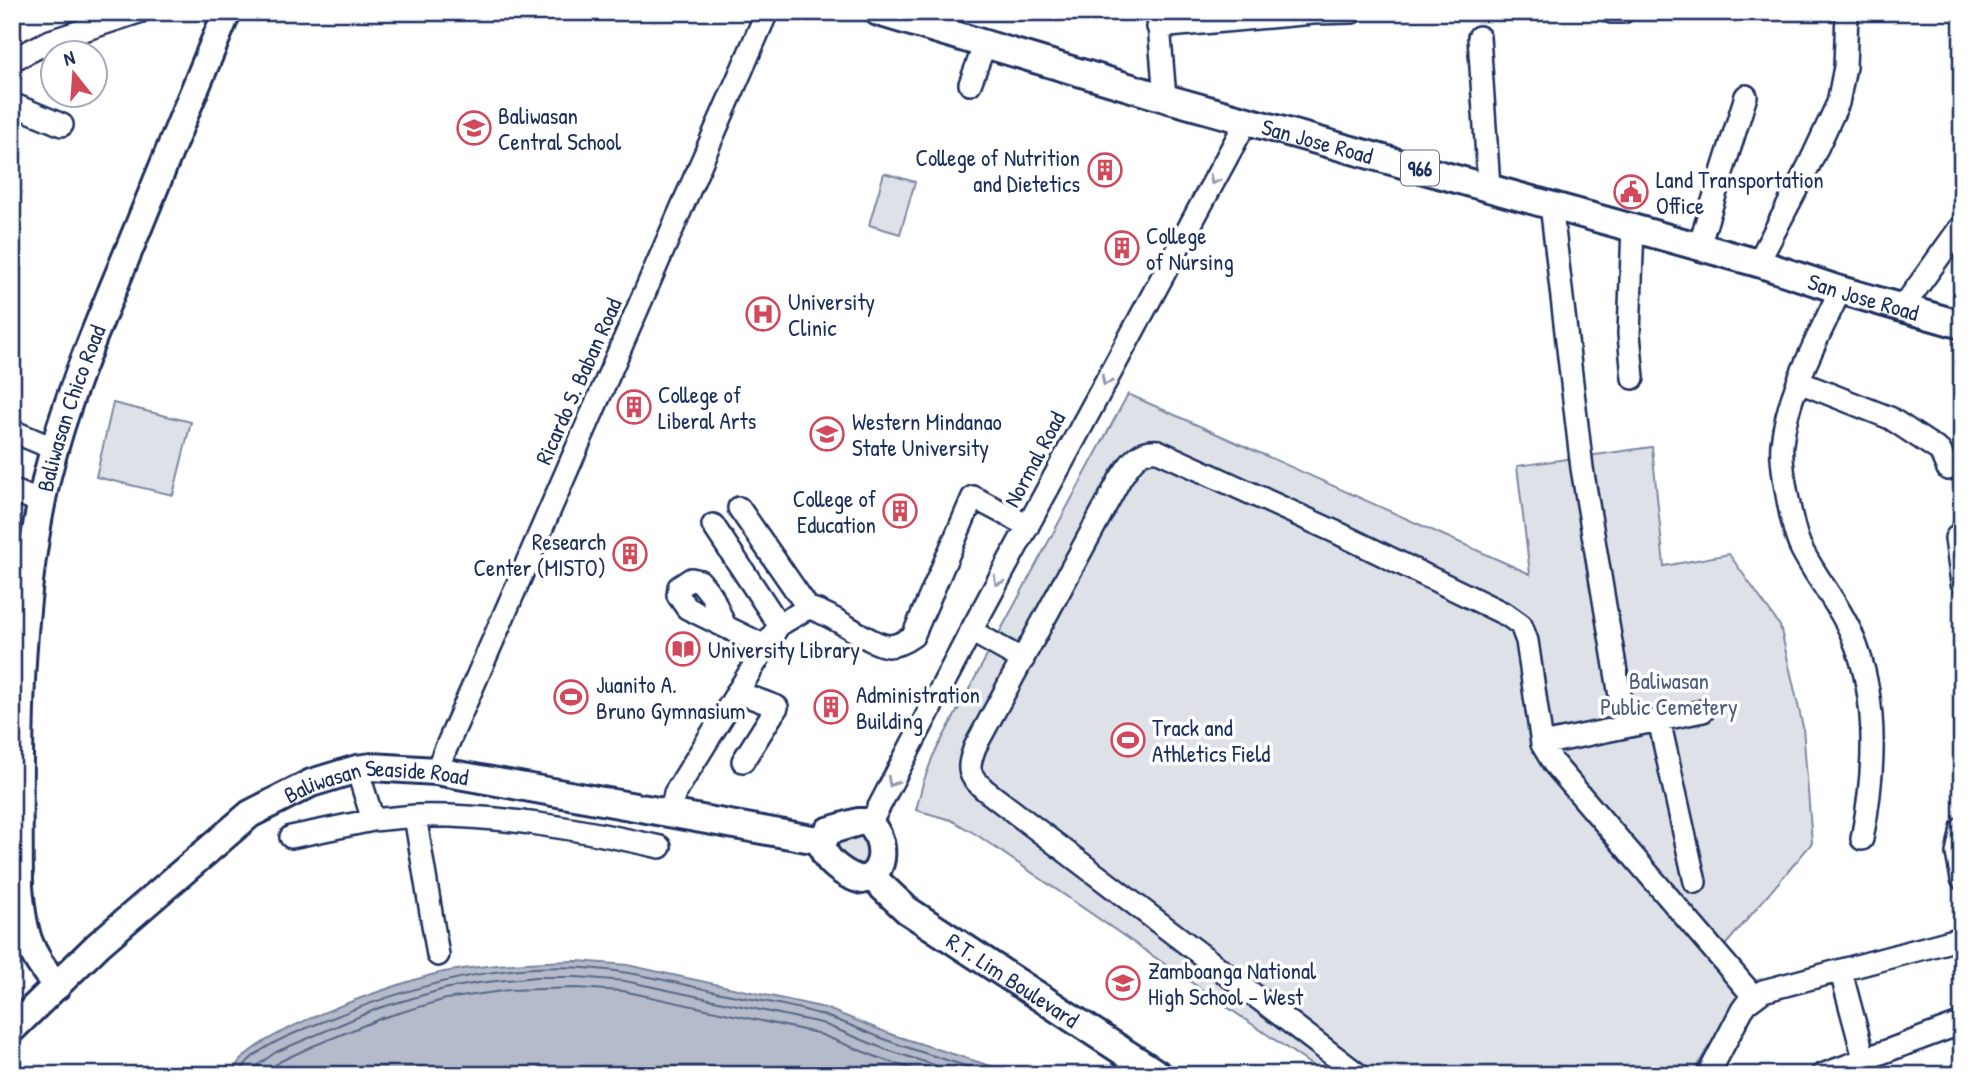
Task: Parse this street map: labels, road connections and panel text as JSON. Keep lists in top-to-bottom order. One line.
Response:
{"streets":{"main road":["San Jose Road","966","Baliwasan Chico Road","Baliwasan Seaside Road","R.T. Lim Boulevard"],"street":["Ricardo S. Baban Road","Normal Road"]},"crossings":[["San Jose Road","Normal Road"],["Ricardo S. Baban Road","Baliwasan Seaside Road"],["Baliwasan Chico Road","Baliwasan Seaside Road"],["Normal Road","Baliwasan Seaside Road"],["Normal Road","R.T. Lim Boulevard"],["Baliwasan Seaside Road","R.T. Lim Boulevard"]],"one_way":["Normal Road"],"parks":["Baliwasan Public Cemetery"],"places":{"school or university":["Baliwasan Central School","Western Mindanao State University","Zamboanga National High School – West"],"building":["College of Nutrition and Dietetics","College of Nursing","College of Liberal Arts","College of Education","Research Center (MISTO)","Administration Building"],"public building":["Land Transportation Office"],"hospital":["University Clinic"],"library":["University Library"],"sports":["Juanito A. Bruno Gymnasium","Track and Athletics Field"]},"north":"top"}
